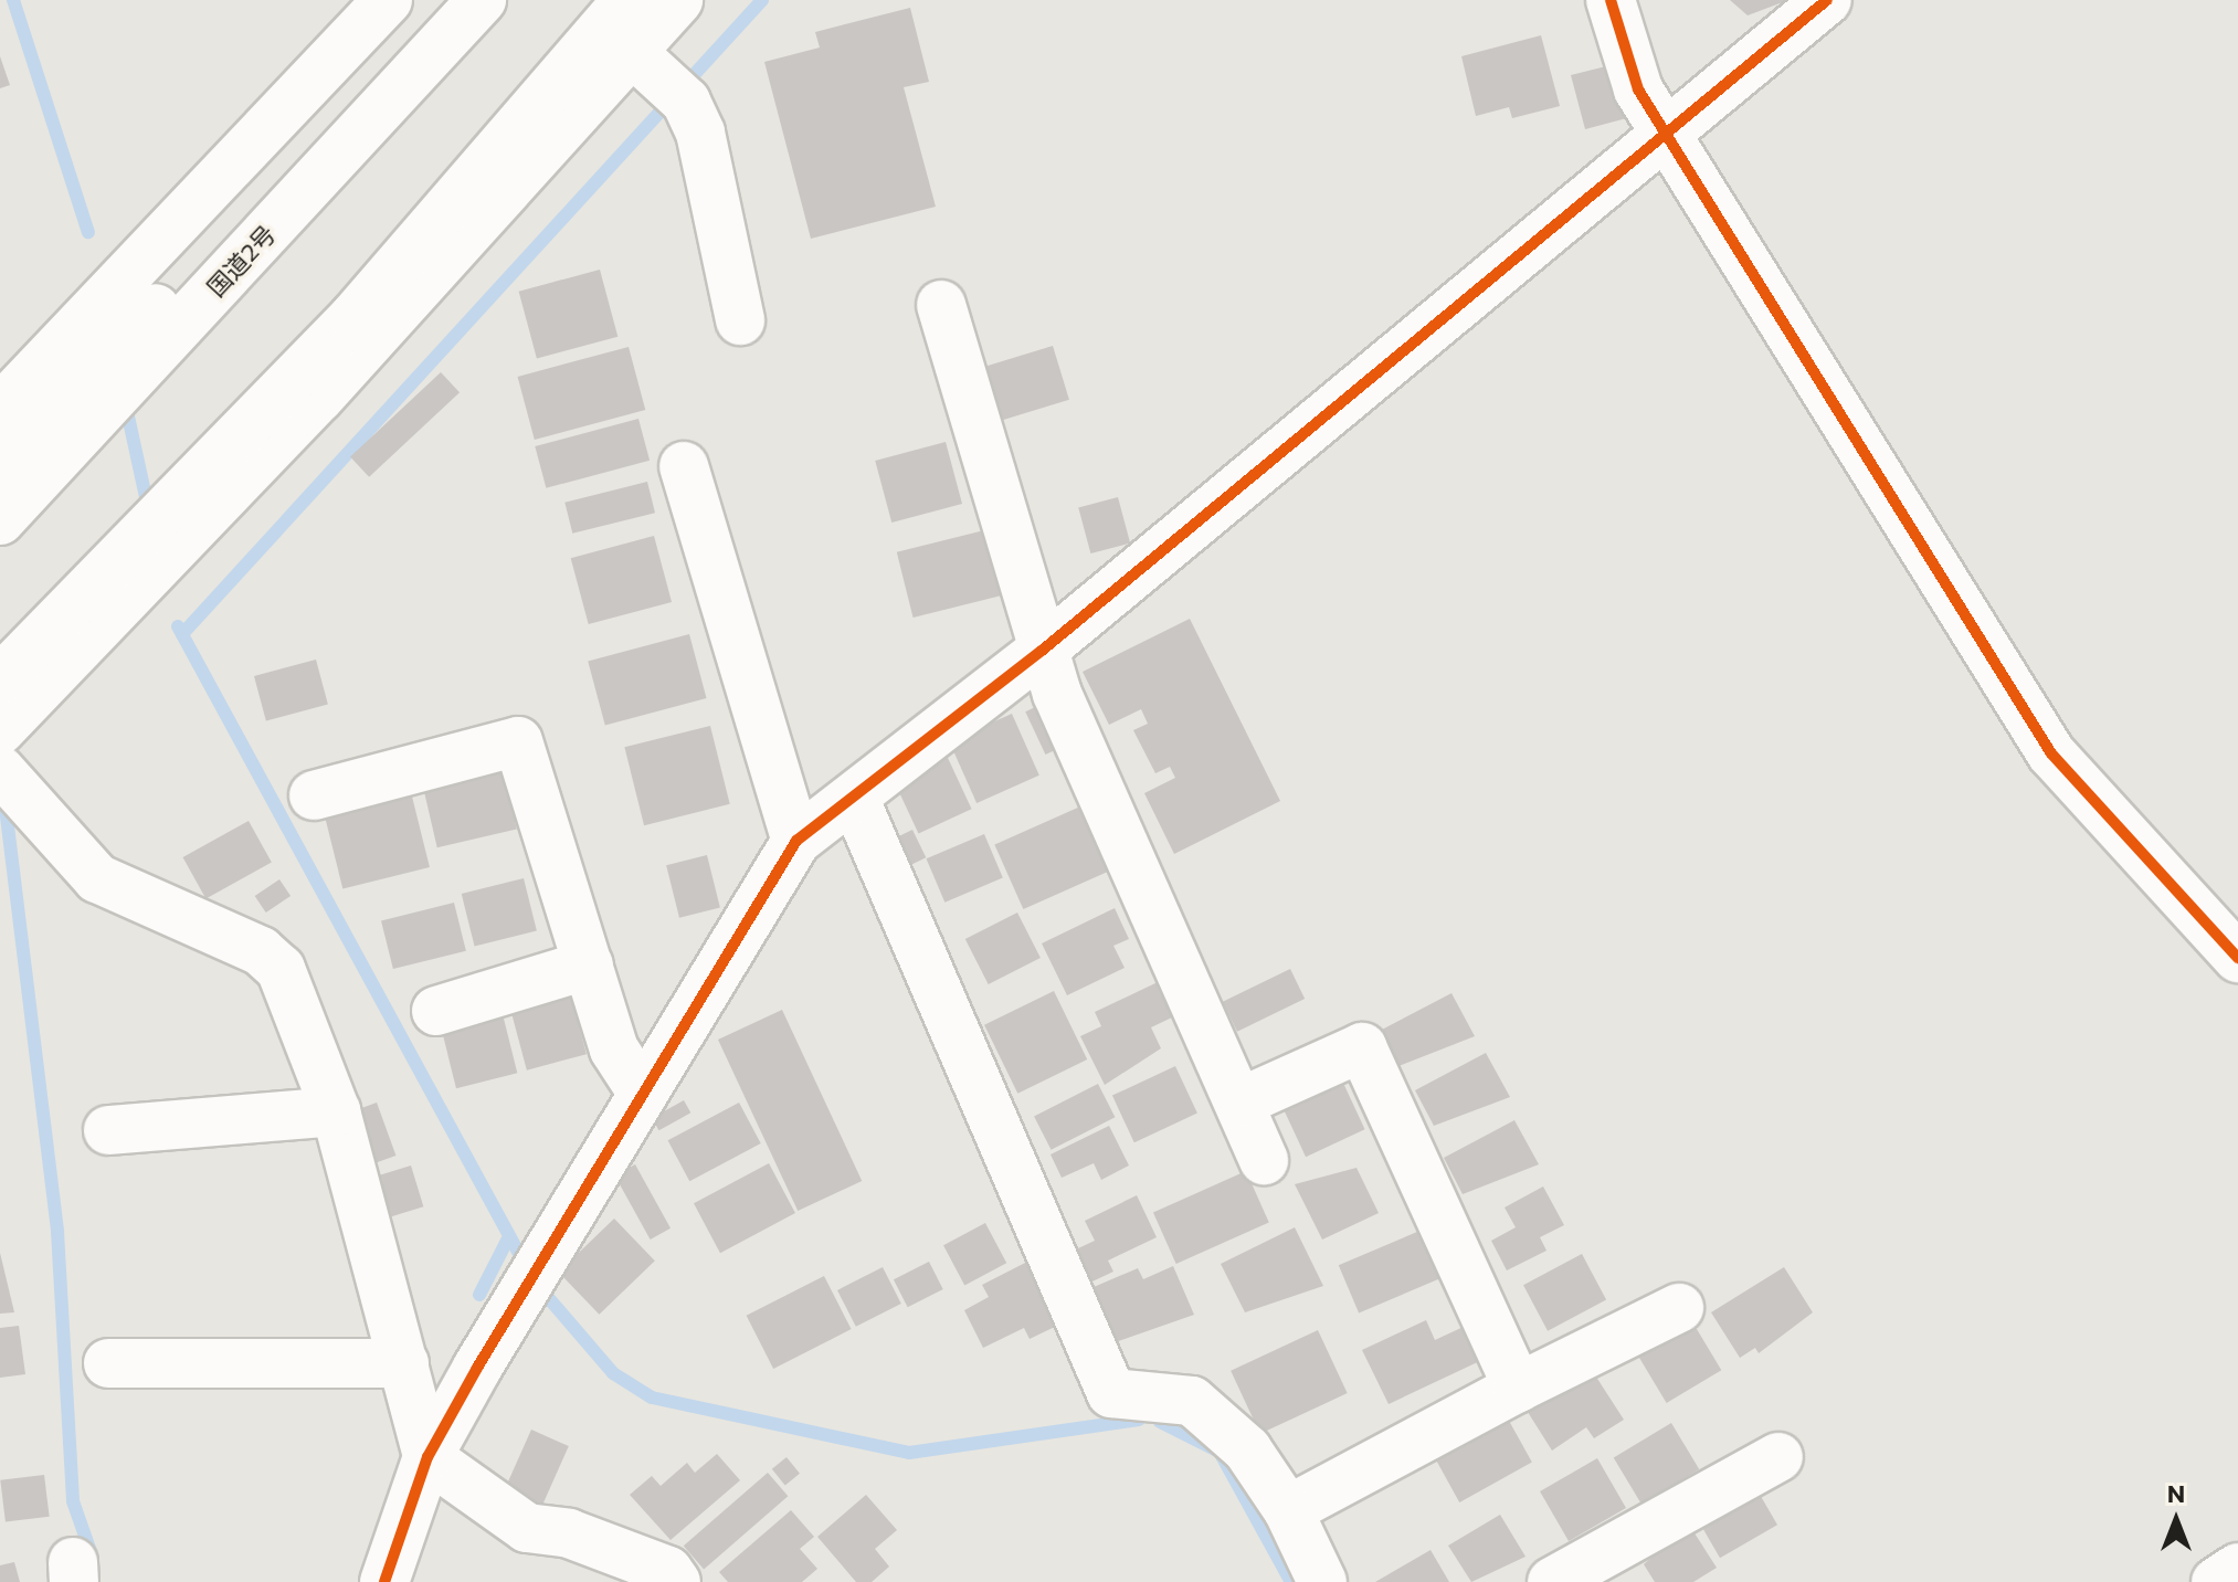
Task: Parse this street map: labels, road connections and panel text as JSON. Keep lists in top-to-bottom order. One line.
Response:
{"streets":{"main road":["国道2号"]},"north":"top"}
